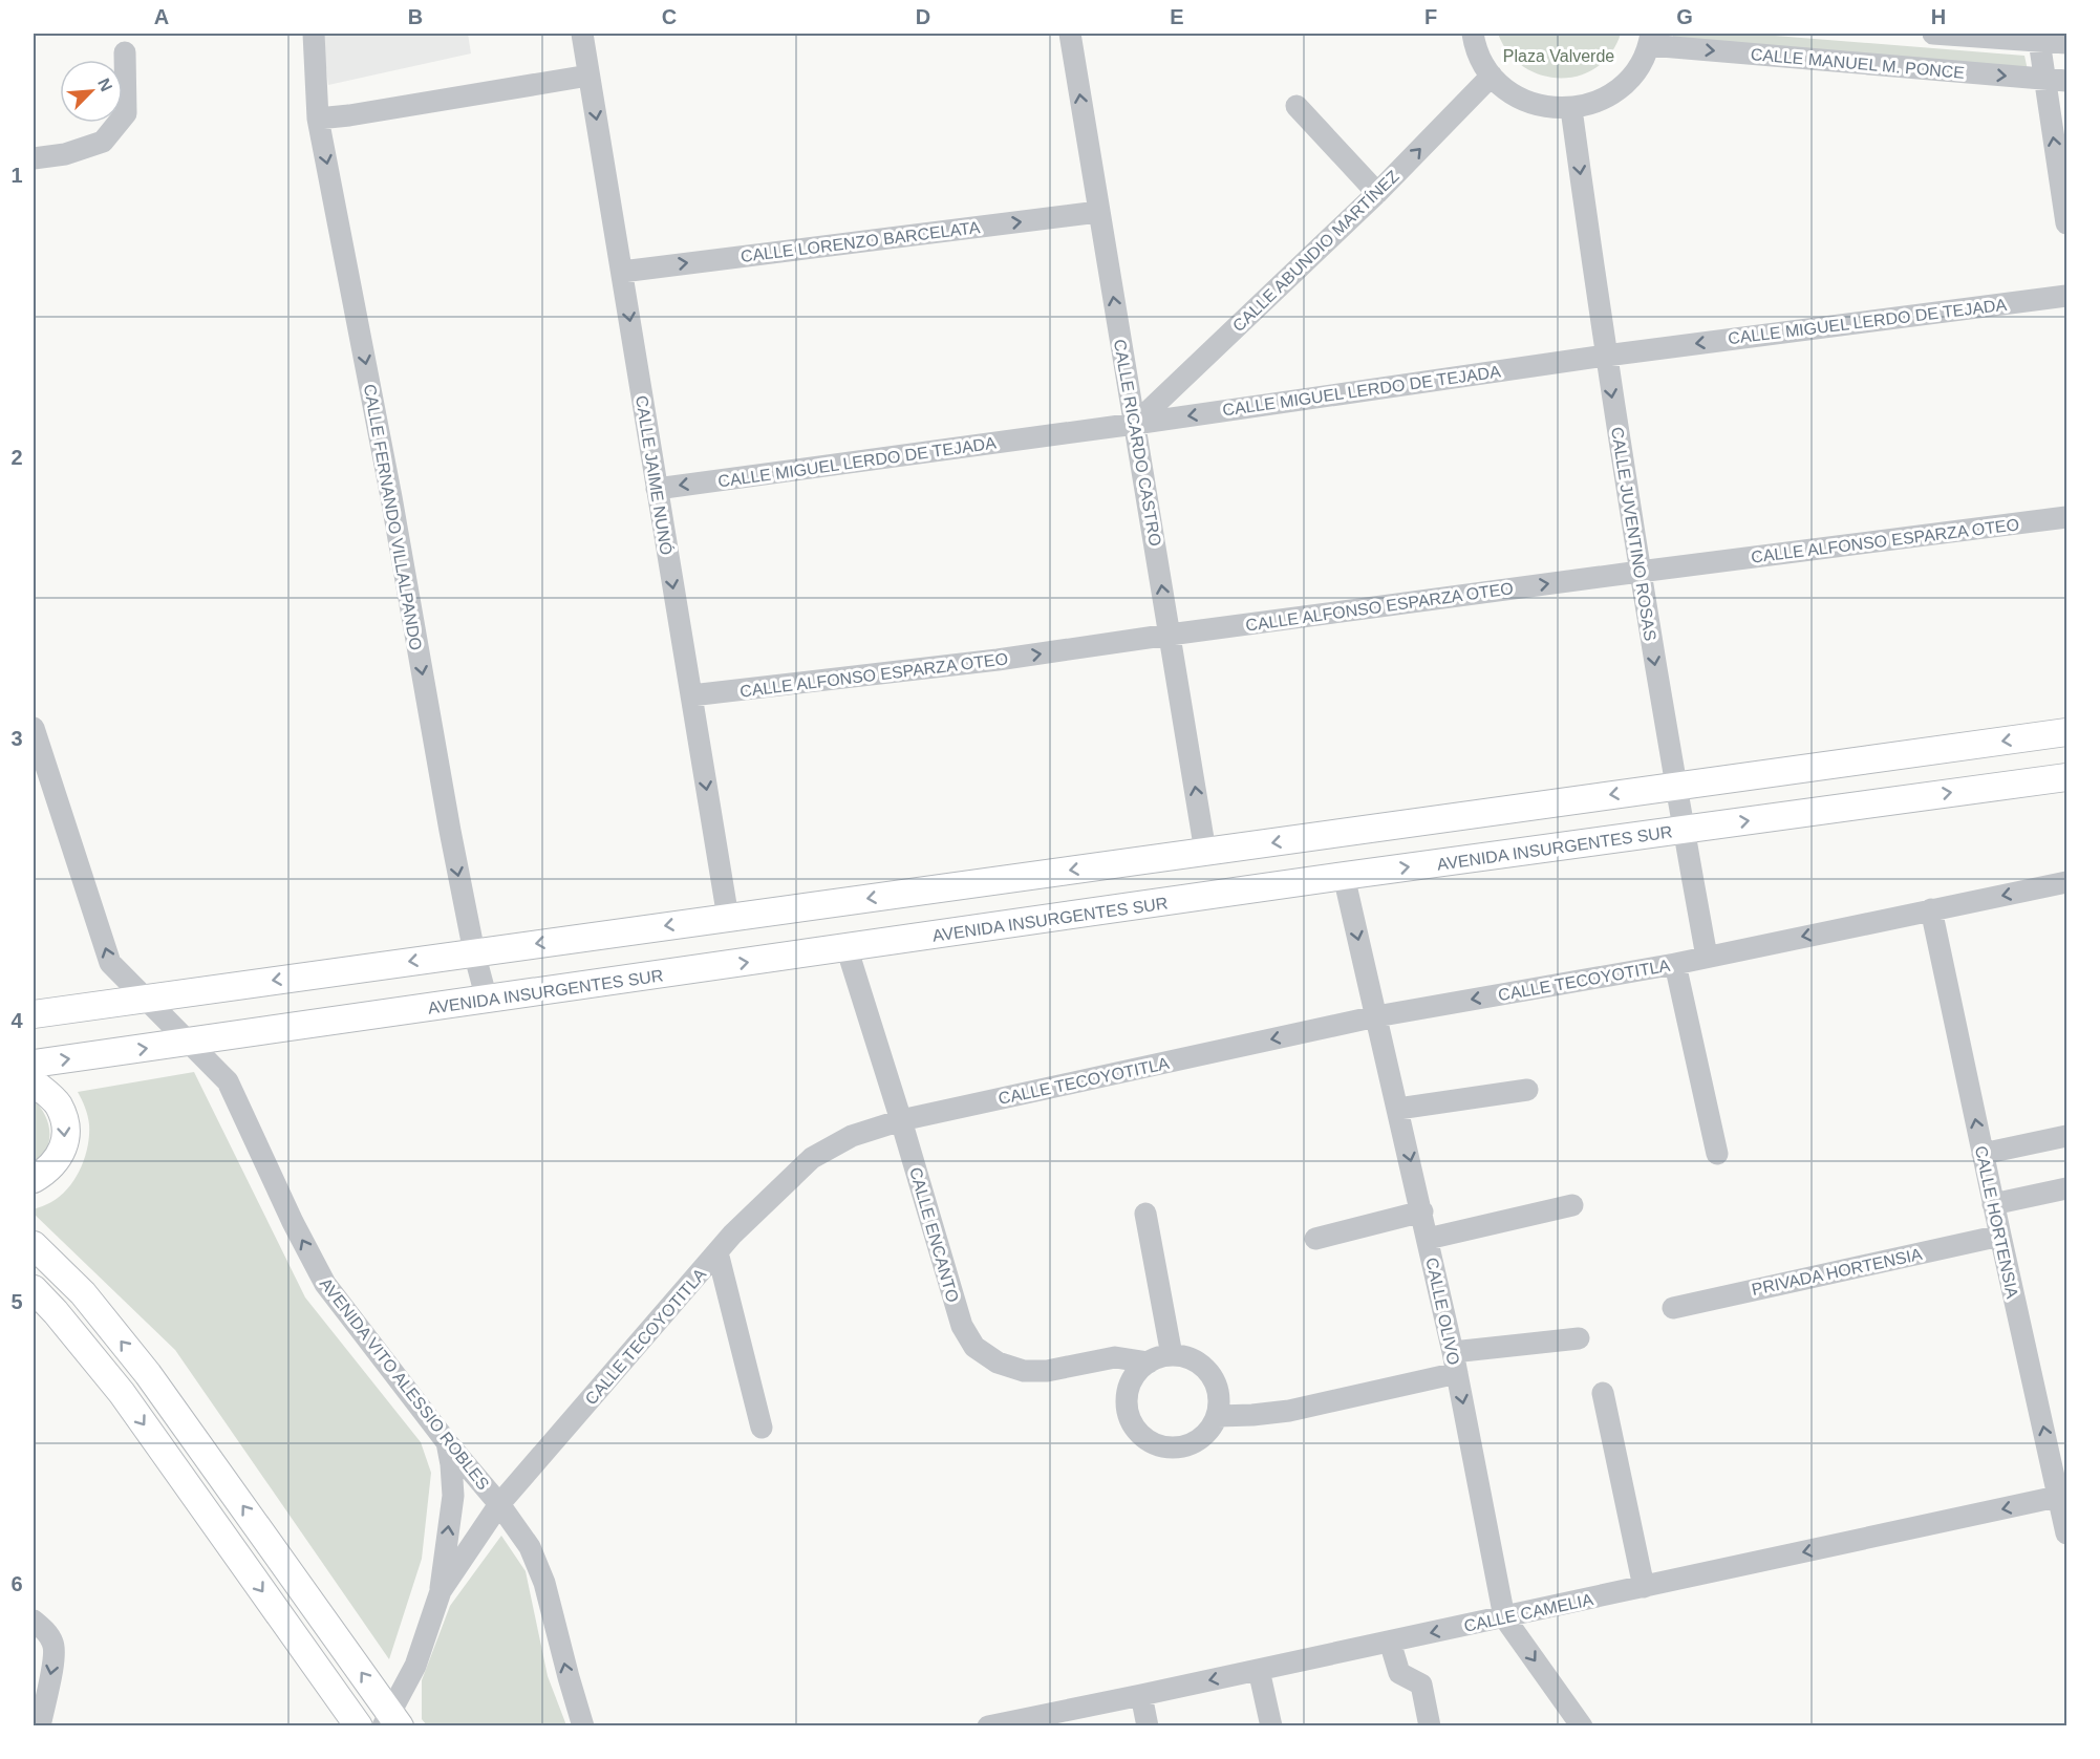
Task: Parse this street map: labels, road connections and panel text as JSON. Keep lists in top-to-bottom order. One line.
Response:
{"streets":{"main road":["AVENIDA INSURGENTES SUR"],"street":["CALLE MANUEL M. PONCE","CALLE LORENZO BARCELATA","CALLE ABUNDIO MARTÍNEZ","CALLE MIGUEL LERDO DE TEJADA","CALLE RICARDO CASTRO","CALLE JAIME NUNÓ","CALLE FERNANDO VILLALPANDO","CALLE JUVENTINO ROSAS","CALLE ALFONSO ESPARZA OTEO","CALLE TECOYOTITLA","CALLE HORTENSIA","CALLE ENCANTO","PRIVADA HORTENSIA","CALLE OLIVO","AVENIDA VITO ALESSIO ROBLES","CALLE CAMELIA"]},"crossings":[["CALLE LORENZO BARCELATA","CALLE RICARDO CASTRO"],["CALLE LORENZO BARCELATA","CALLE JAIME NUNÓ"],["CALLE ABUNDIO MARTÍNEZ","CALLE MIGUEL LERDO DE TEJADA"],["CALLE ABUNDIO MARTÍNEZ","CALLE RICARDO CASTRO"],["CALLE MIGUEL LERDO DE TEJADA","CALLE RICARDO CASTRO"],["CALLE MIGUEL LERDO DE TEJADA","CALLE JAIME NUNÓ"],["CALLE MIGUEL LERDO DE TEJADA","CALLE JUVENTINO ROSAS"],["CALLE RICARDO CASTRO","CALLE ALFONSO ESPARZA OTEO"],["CALLE JAIME NUNÓ","CALLE ALFONSO ESPARZA OTEO"],["CALLE FERNANDO VILLALPANDO","AVENIDA INSURGENTES SUR"],["CALLE JUVENTINO ROSAS","CALLE ALFONSO ESPARZA OTEO"],["CALLE JUVENTINO ROSAS","AVENIDA INSURGENTES SUR"],["CALLE JUVENTINO ROSAS","CALLE TECOYOTITLA"],["AVENIDA INSURGENTES SUR","CALLE ENCANTO"],["AVENIDA INSURGENTES SUR","CALLE OLIVO"],["AVENIDA INSURGENTES SUR","AVENIDA VITO ALESSIO ROBLES"],["CALLE TECOYOTITLA","CALLE HORTENSIA"],["CALLE TECOYOTITLA","CALLE ENCANTO"],["CALLE TECOYOTITLA","CALLE OLIVO"],["CALLE TECOYOTITLA","AVENIDA VITO ALESSIO ROBLES"],["CALLE HORTENSIA","PRIVADA HORTENSIA"],["CALLE HORTENSIA","CALLE CAMELIA"],["CALLE OLIVO","CALLE CAMELIA"]],"one_way":["CALLE MANUEL M. PONCE","CALLE LORENZO BARCELATA","CALLE MIGUEL LERDO DE TEJADA","CALLE RICARDO CASTRO","CALLE JAIME NUNÓ","CALLE FERNANDO VILLALPANDO","CALLE JUVENTINO ROSAS","CALLE ALFONSO ESPARZA OTEO","CALLE TECOYOTITLA","CALLE HORTENSIA","AVENIDA VITO ALESSIO ROBLES","CALLE CAMELIA"],"parks":["Plaza Valverde"],"north":"top right","grid":{"columns":["A","B","C","D","E","F","G","H"],"rows":["1","2","3","4","5","6"]}}
